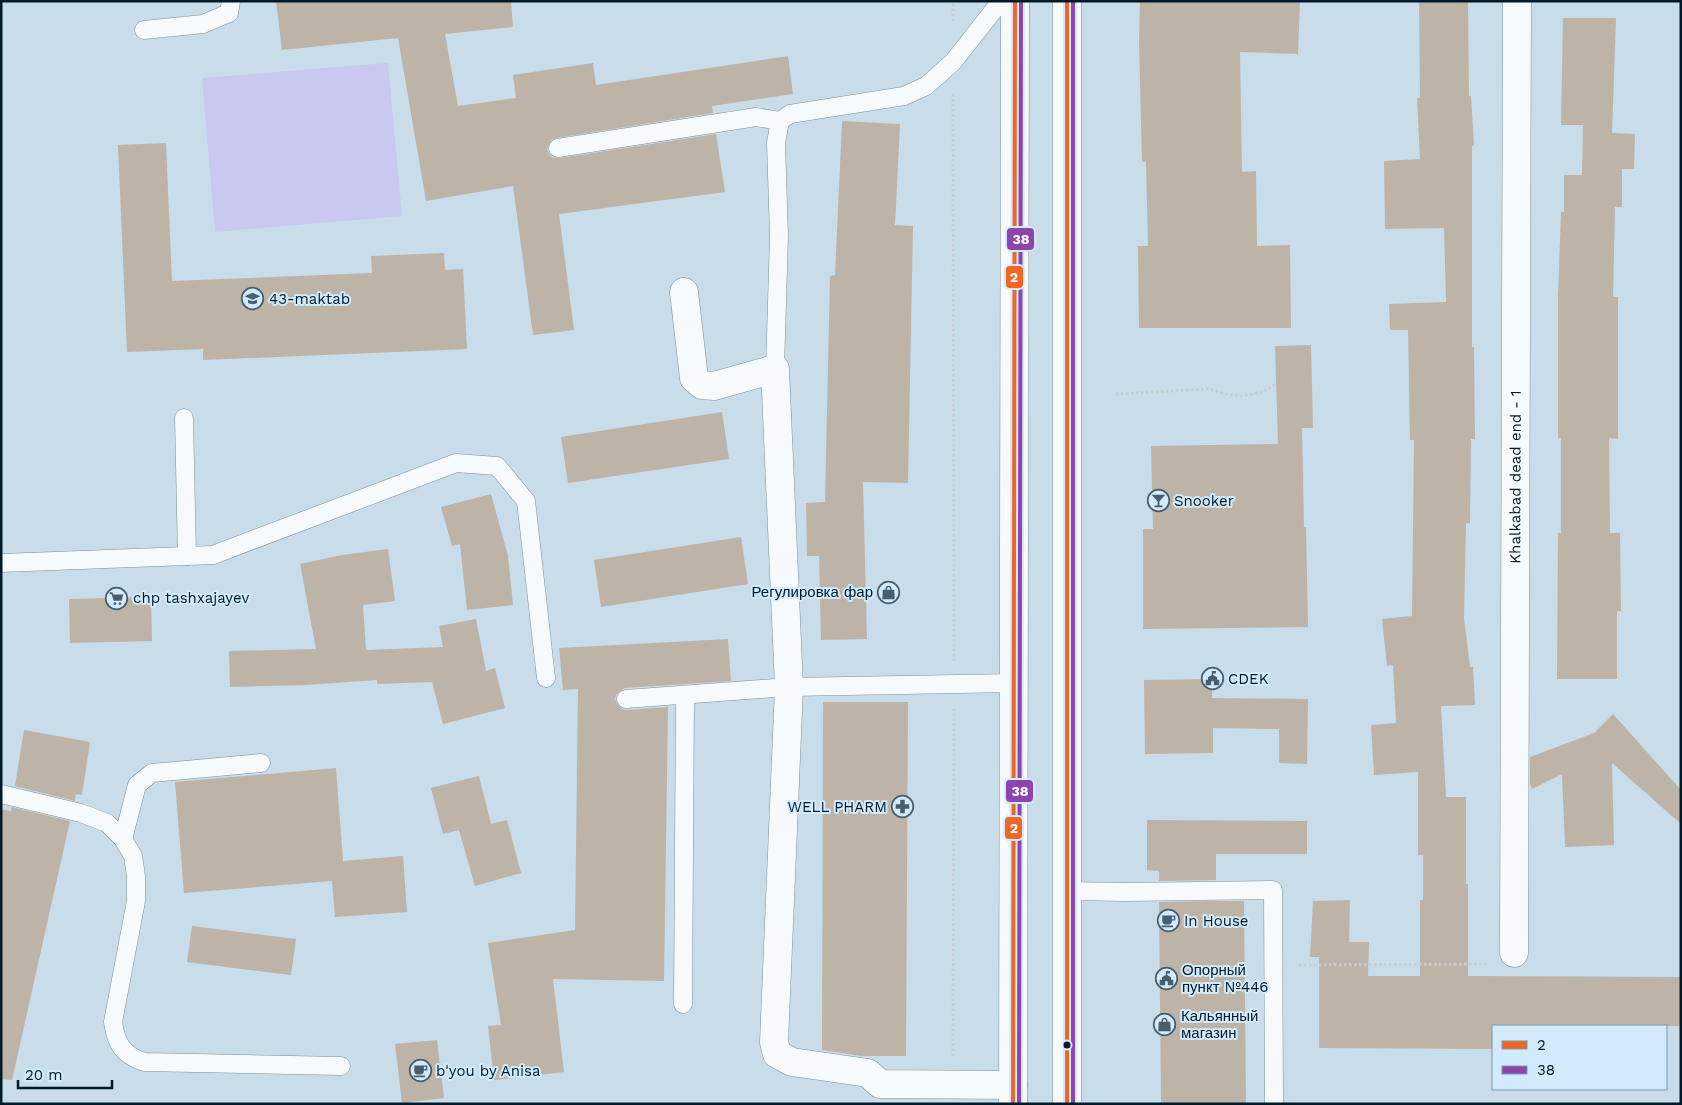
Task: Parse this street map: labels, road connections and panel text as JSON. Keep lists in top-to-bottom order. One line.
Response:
{"streets":{"main road":["Khalkabad dead end - 1"]},"places":{"school or university":["43-maktab"],"bar":["Snooker"],"shop":["Регулировка фар","Кальянный магазин"],"supermarket":["chp tashxajayev"],"public building":["CDEK","Опорный пункт №446"],"pharmacy":["WELL PHARM"],"cafe":["In House","b'you by Anisa"]},"lines":["transit line 2","transit line 38"],"legend":["2","38"],"scale_bar":"20 m"}
